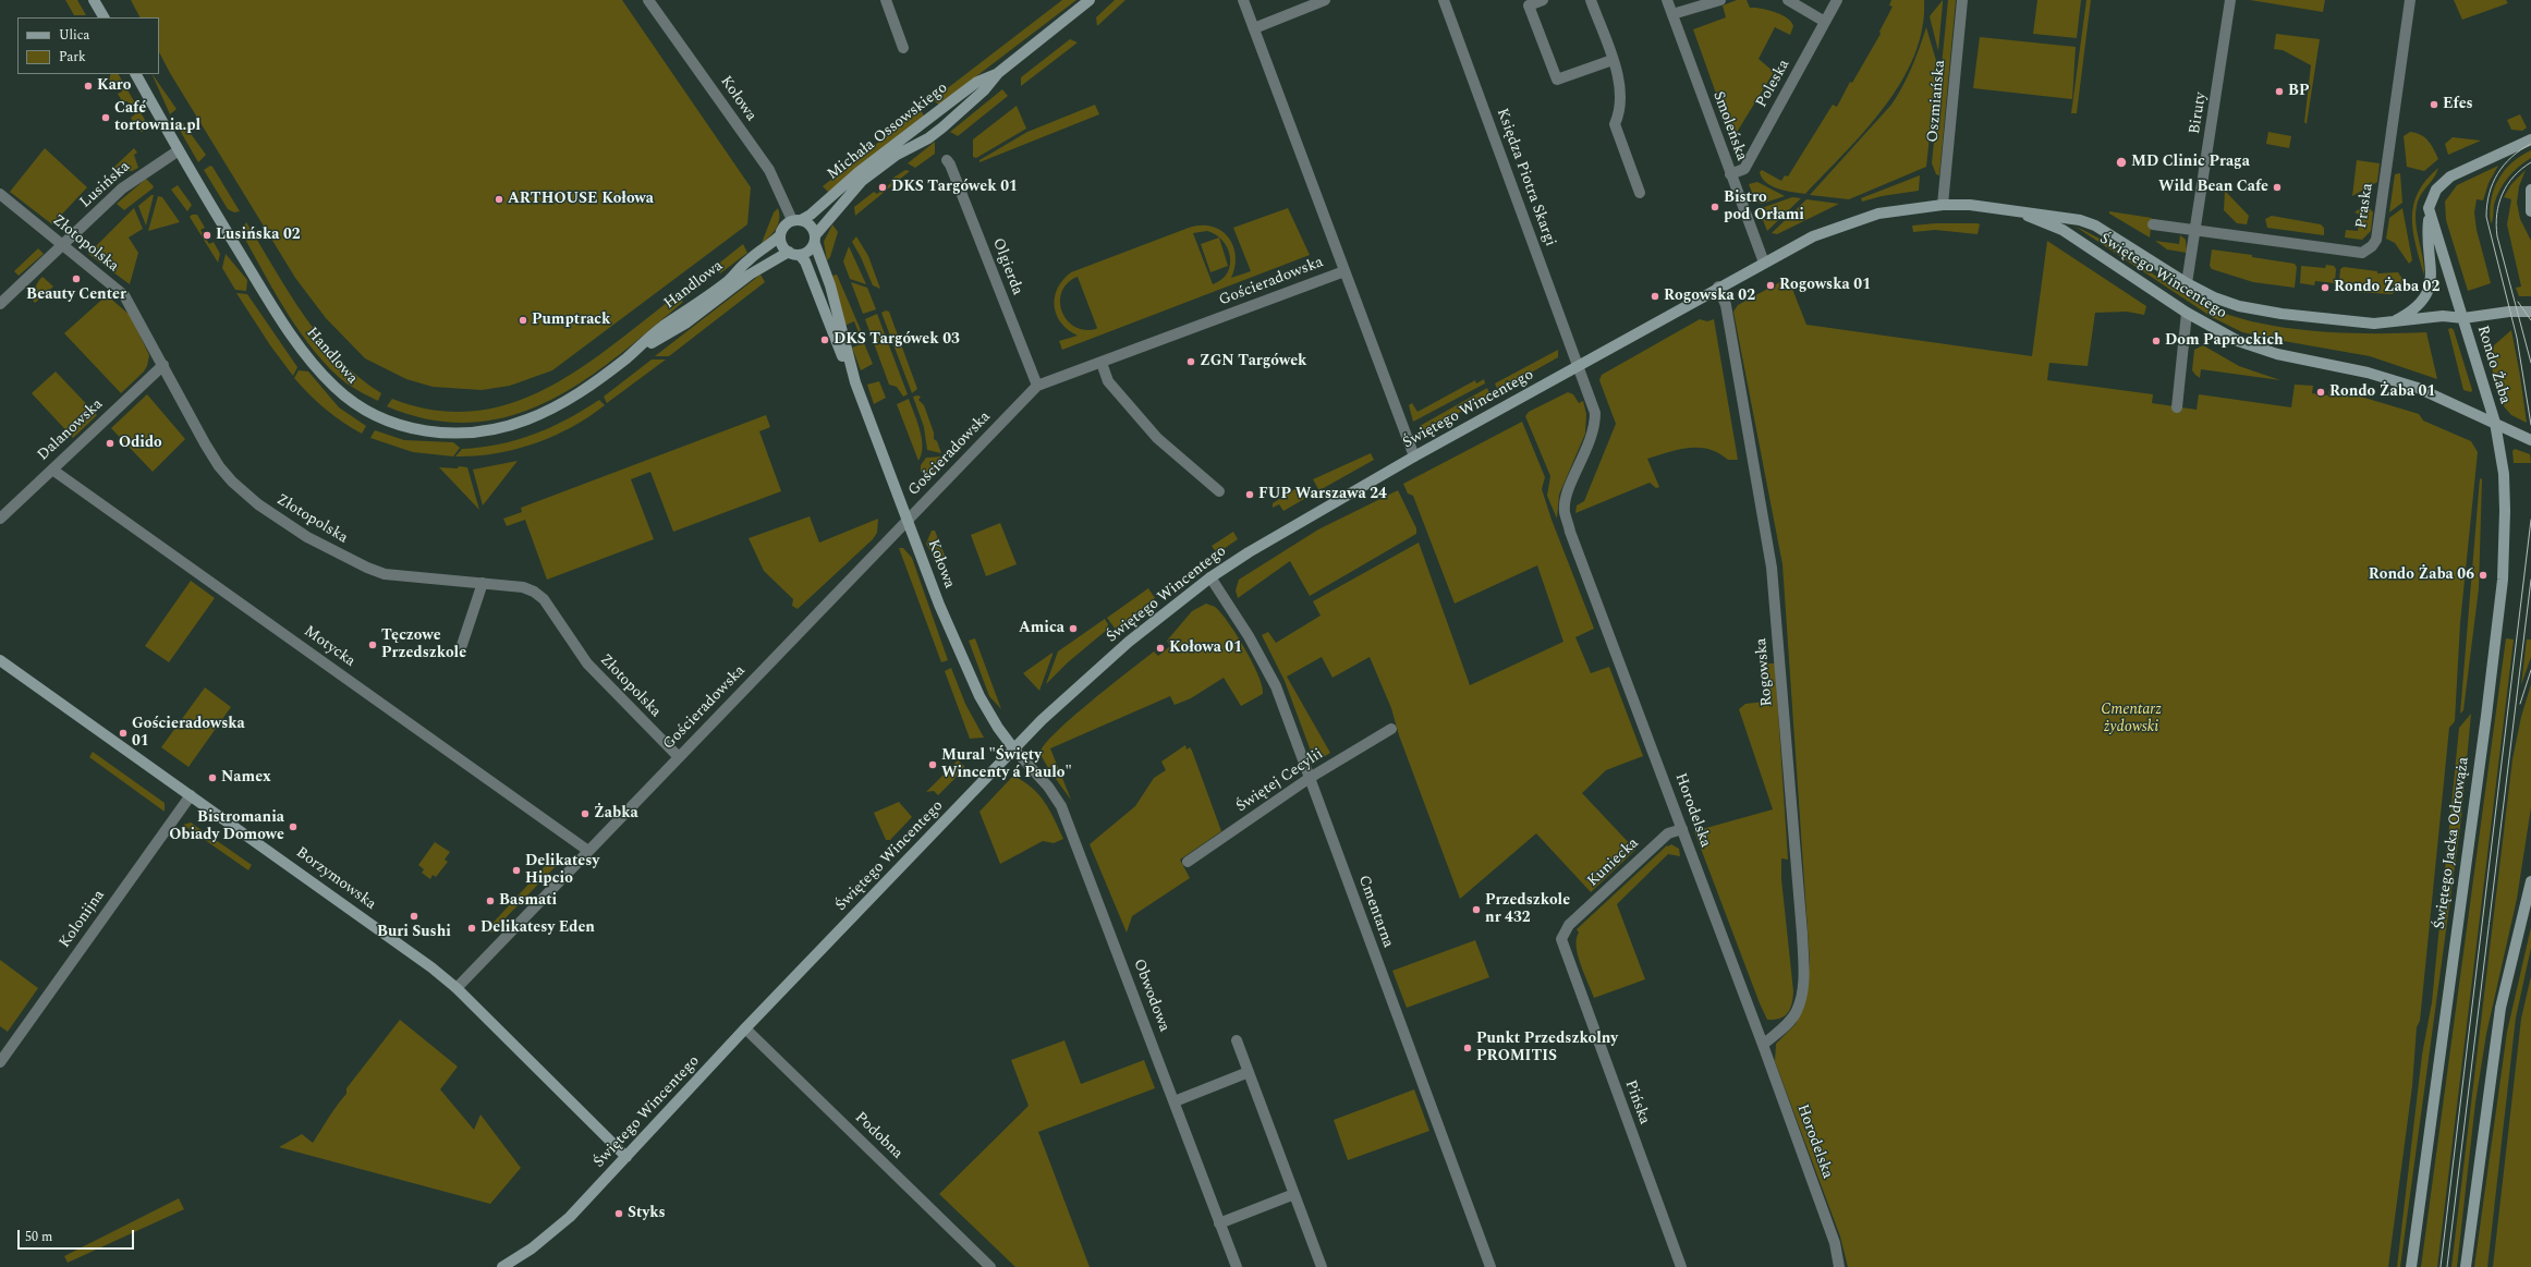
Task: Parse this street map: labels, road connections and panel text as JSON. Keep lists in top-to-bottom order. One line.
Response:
{"streets":{"street":["Poleska","Kołowa","Oszmiańska","Biruty","Smoleńska","Michała Ossowskiego","Księdza Piotra Skargi","Lusińska","Praska","Złotopolska","Olgierda","Świętego Wincentego","Gościeradowska","Handlowa","Rondo Żaba","Dalanowska","Motycka","Rogowska","Świętej Cecylii","Horodelska","Świętego Jacka Odrowąża","Kuniecka","Borzymowska","Cmentarna","Kolonijna","Obwodowa","Pińska","Podobna"]},"crossings":[["Poleska","Smoleńska"],["Kołowa","Michała Ossowskiego"],["Kołowa","Świętego Wincentego"],["Kołowa","Gościeradowska"],["Kołowa","Handlowa"],["Kołowa","Obwodowa"],["Oszmiańska","Świętego Wincentego"],["Biruty","Praska"],["Biruty","Świętego Wincentego"],["Smoleńska","Świętego Wincentego"],["Michała Ossowskiego","Handlowa"],["Księdza Piotra Skargi","Świętego Wincentego"],["Księdza Piotra Skargi","Horodelska"],["Lusińska","Złotopolska"],["Lusińska","Handlowa"],["Złotopolska","Gościeradowska"],["Złotopolska","Dalanowska"],["Olgierda","Gościeradowska"],["Świętego Wincentego","Rondo Żaba"],["Świętego Wincentego","Rogowska"],["Świętego Wincentego","Horodelska"],["Świętego Wincentego","Świętego Jacka Odrowąża"],["Świętego Wincentego","Borzymowska"],["Świętego Wincentego","Cmentarna"],["Świętego Wincentego","Obwodowa"],["Świętego Wincentego","Podobna"],["Gościeradowska","Motycka"],["Gościeradowska","Borzymowska"],["Rondo Żaba","Świętego Jacka Odrowąża"],["Dalanowska","Motycka"],["Rogowska","Horodelska"],["Świętej Cecylii","Cmentarna"],["Horodelska","Kuniecka"],["Kuniecka","Pińska"],["Borzymowska","Kolonijna"]],"parks":["Cmentarz żydowski"],"places":["Karo","BP","Efes","Café tortownia.pl","MD Clinic Praga","DKS Targówek 01","Wild Bean Cafe","ARTHOUSE Kołowa","Bistro pod Orłami","Lusińska 02","Beauty Center","Rogowska 01","Rondo Żaba 02","Rogowska 02","Pumptrack","DKS Targówek 03","Dom Paprockich","ZGN Targówek","Rondo Żaba 01","Odido","FUP Warszawa 24","Rondo Żaba 06","Amica","Tęczowe Przedszkole","Kołowa 01","Gościeradowska 01","Mural \"Święty Wincenty á Paulo\"","Namex","Żabka","Bistromania Obiady Domowe","Delikatesy Hipcio","Basmati","Przedszkole nr 432","Buri Sushi","Delikatesy Eden","Punkt Przedszkolny PROMITIS","Styks"],"legend":["Ulica","Park"],"scale_bar":"50 m"}
